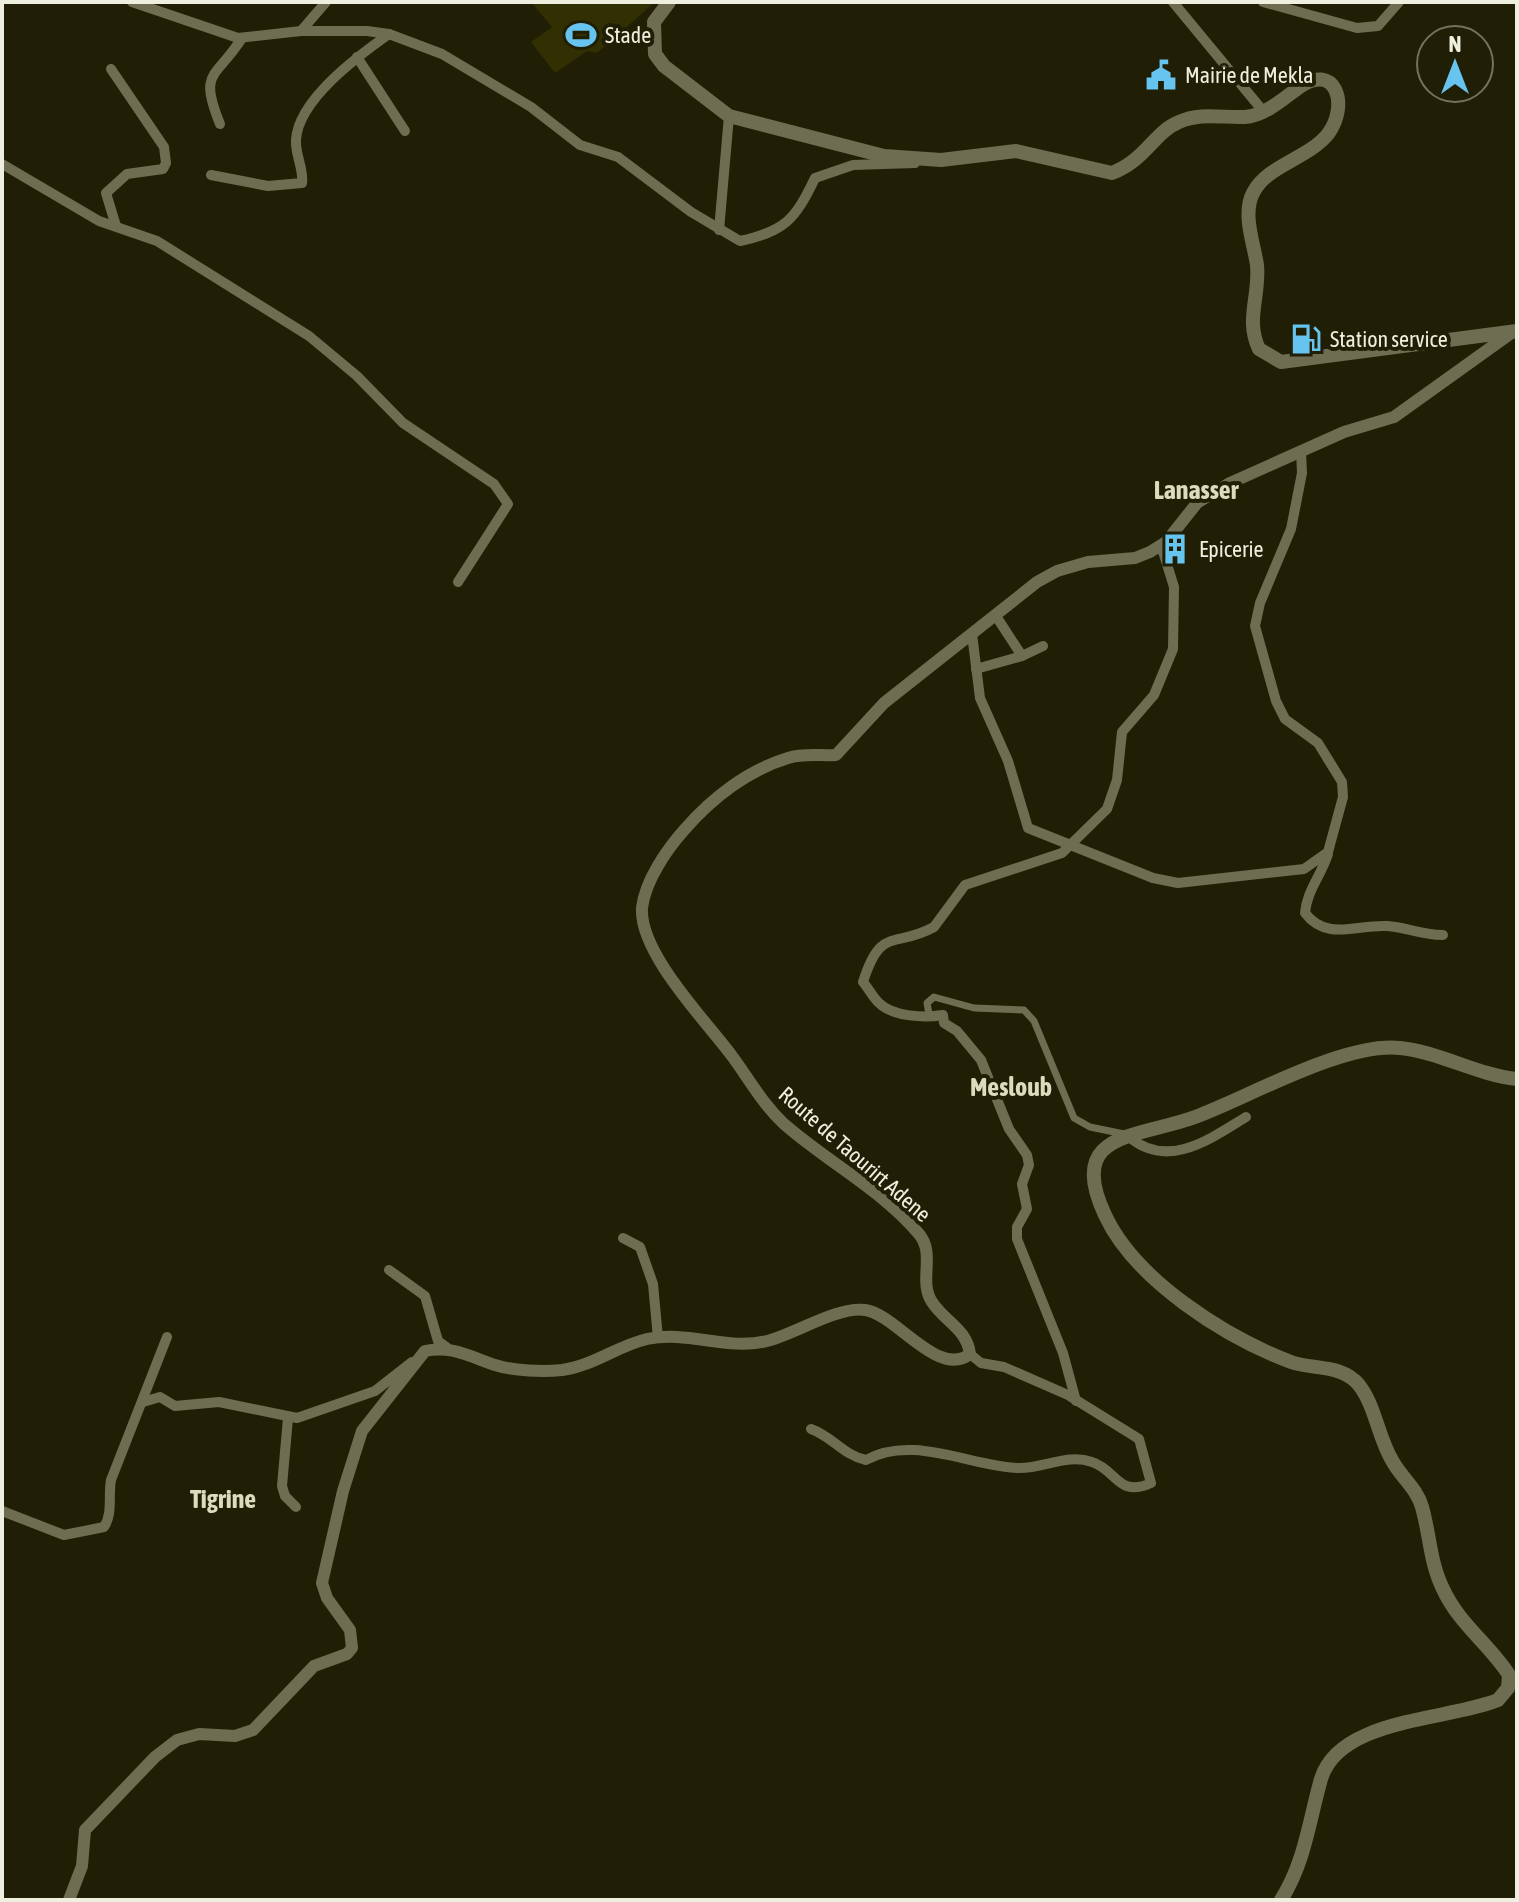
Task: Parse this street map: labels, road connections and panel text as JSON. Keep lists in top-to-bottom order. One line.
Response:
{"streets":{"street":["Route de Taourirt Adene"]},"districts":["Lanasser","Mesloub","Tigrine"],"places":{"sports":["Stade"],"public building":["Mairie de Mekla"],"fuel station":["Station service"],"building":["Epicerie"]},"north":"top"}
